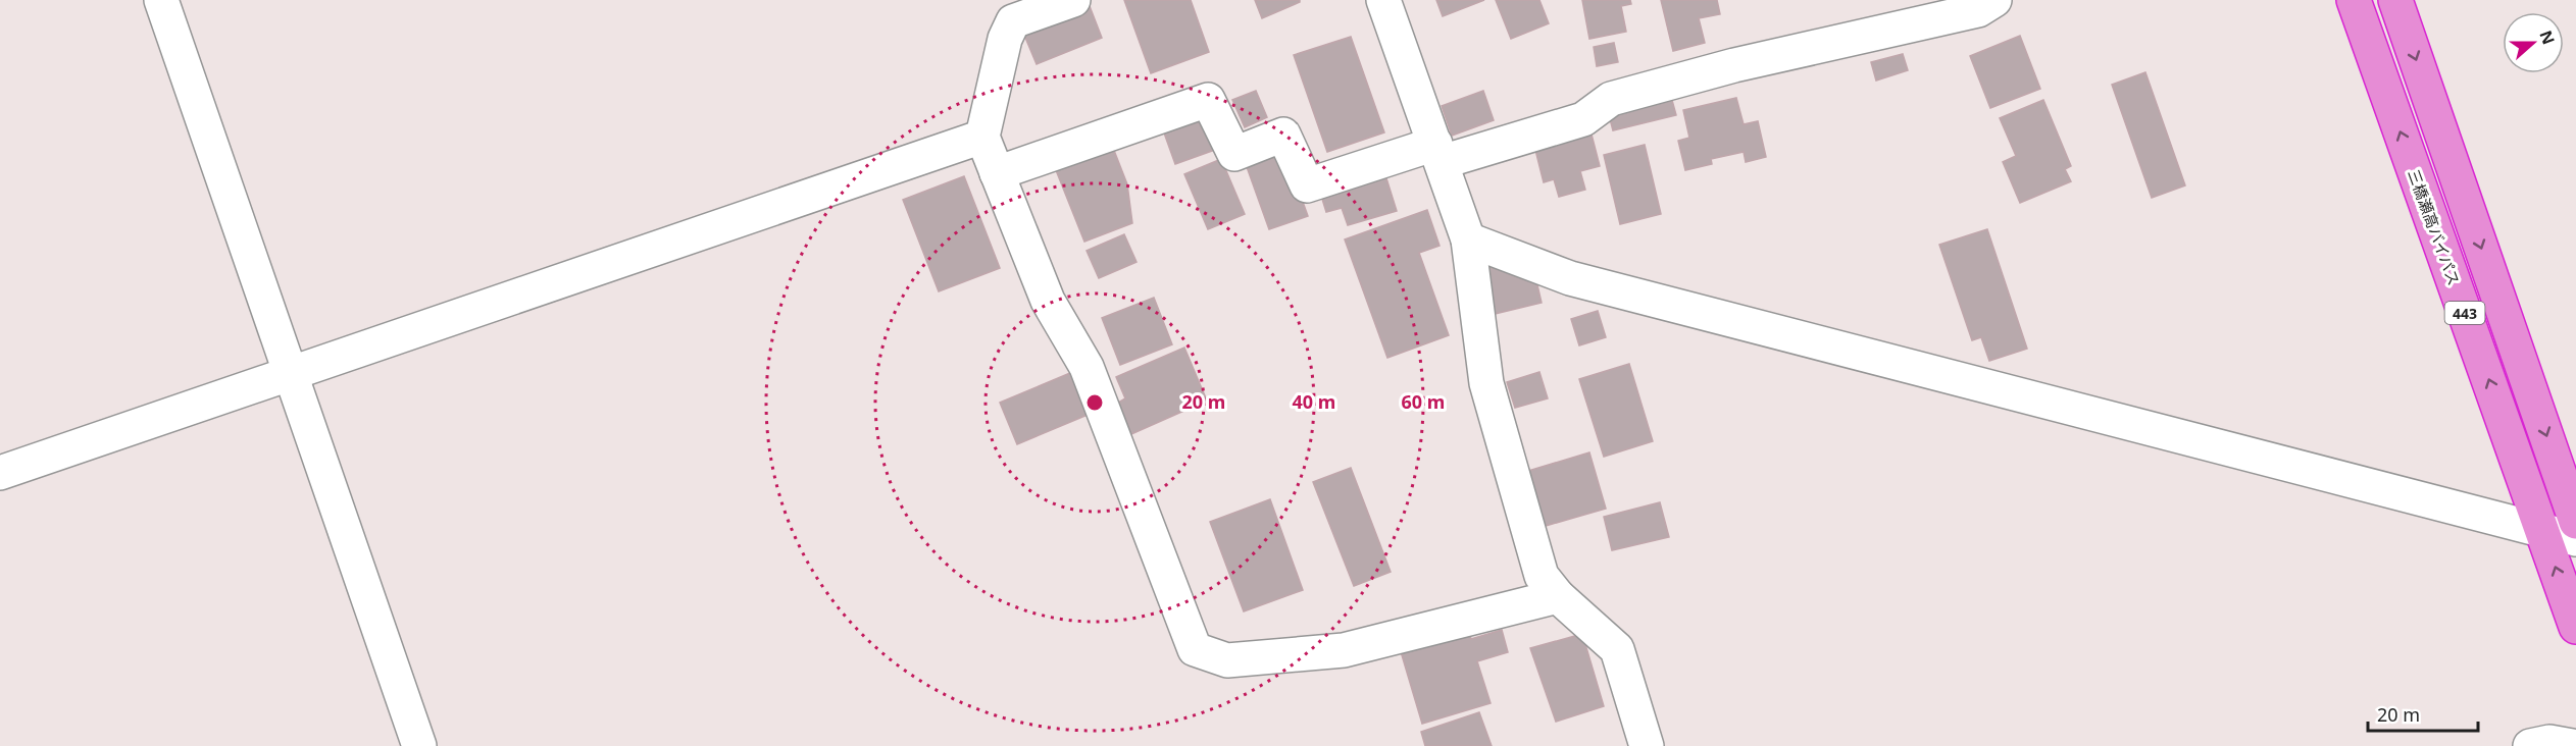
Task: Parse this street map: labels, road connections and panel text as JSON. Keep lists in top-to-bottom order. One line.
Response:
{"streets":{"highway":["三橋瀬高バイパス","443"]},"scale_bar":"20 m","north":"right","rings":["20 m","40 m","60 m"]}
